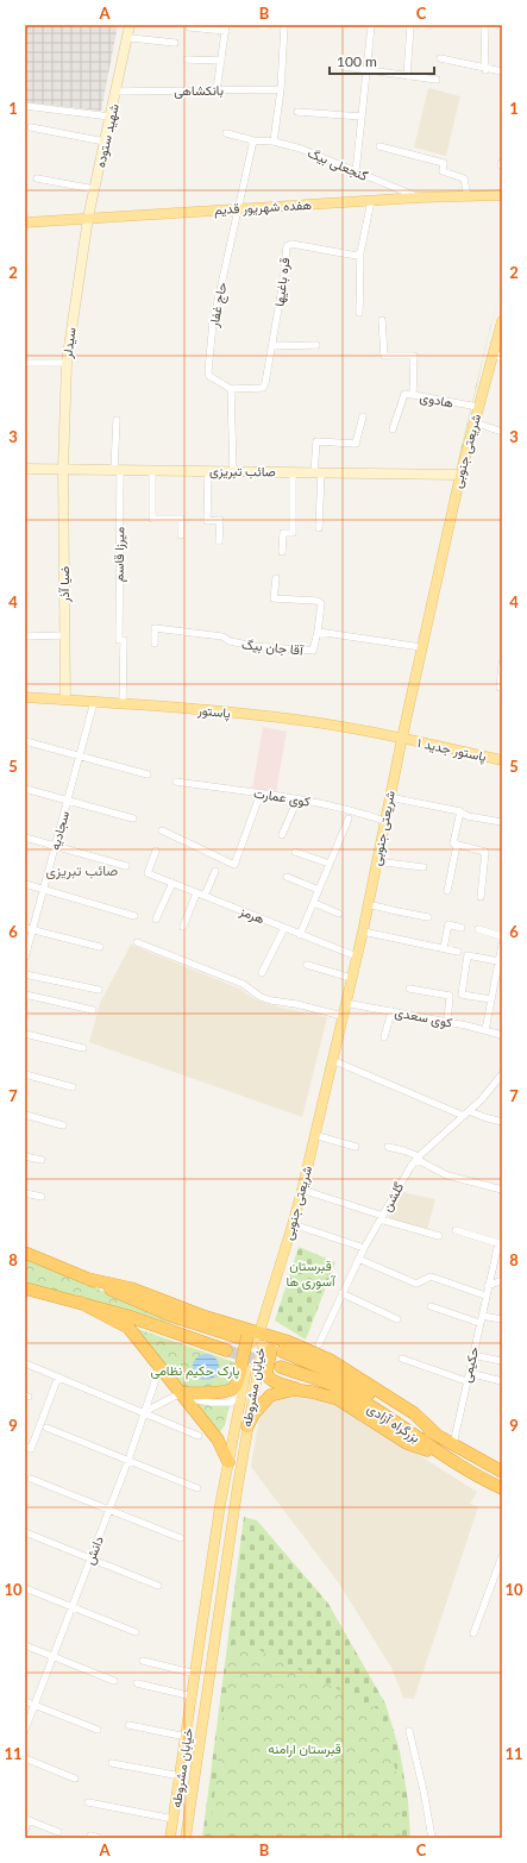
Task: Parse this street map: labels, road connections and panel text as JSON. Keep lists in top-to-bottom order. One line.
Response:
{"streets":{"highway":["بزرگراه آزادی"],"main road":["شهید ستوده","هفده شهریور قدیم","سیدلر","شریعتی جنوبی","صائب تبریزی","ضیا آذر","پاستور","پاستور جدید ۱","خیابان مشروطه"],"street":["بانکشاهی","گنجعلی بیگ","قره باغیها","حاج غفار","هادوی","میرزا قاسم","آقا جان بیگ","کوی عمارت","سجادیه","هرمز","کوی سعدی","گلشن","حکیمی","دانش"]},"crossings":[["بانکشاهی","شهید ستوده"],["شهید ستوده","هفده شهریور قدیم"],["شهید ستوده","سیدلر"],["گنجعلی بیگ","هفده شهریور قدیم"],["هفده شهریور قدیم","حاج غفار"],["هفده شهریور قدیم","سیدلر"],["قره باغیها","حاج غفار"],["سیدلر","صائب تبریزی"],["سیدلر","ضیا آذر"],["هادوی","شریعتی جنوبی"],["شریعتی جنوبی","صائب تبریزی"],["شریعتی جنوبی","آقا جان بیگ"],["شریعتی جنوبی","پاستور"],["شریعتی جنوبی","پاستور جدید ۱"],["شریعتی جنوبی","کوی عمارت"],["شریعتی جنوبی","هرمز"],["شریعتی جنوبی","کوی سعدی"],["شریعتی جنوبی","خیابان مشروطه"],["شریعتی جنوبی","بزرگراه آزادی"],["صائب تبریزی","میرزا قاسم"],["صائب تبریزی","ضیا آذر"],["میرزا قاسم","پاستور"],["ضیا آذر","پاستور"],["پاستور","پاستور جدید ۱"],["پاستور","سجادیه"],["حکیمی","بزرگراه آزادی"],["خیابان مشروطه","بزرگراه آزادی"]],"districts":["صائب تبریزی"],"parks":["قبرستان آسوری ها","پارک حکیم نظامی","قبرستان ارامنه"],"scale_bar":"100 m","grid":{"columns":["A","B","C"],"rows":["1","2","3","4","5","6","7","8","9","10","11"]}}
